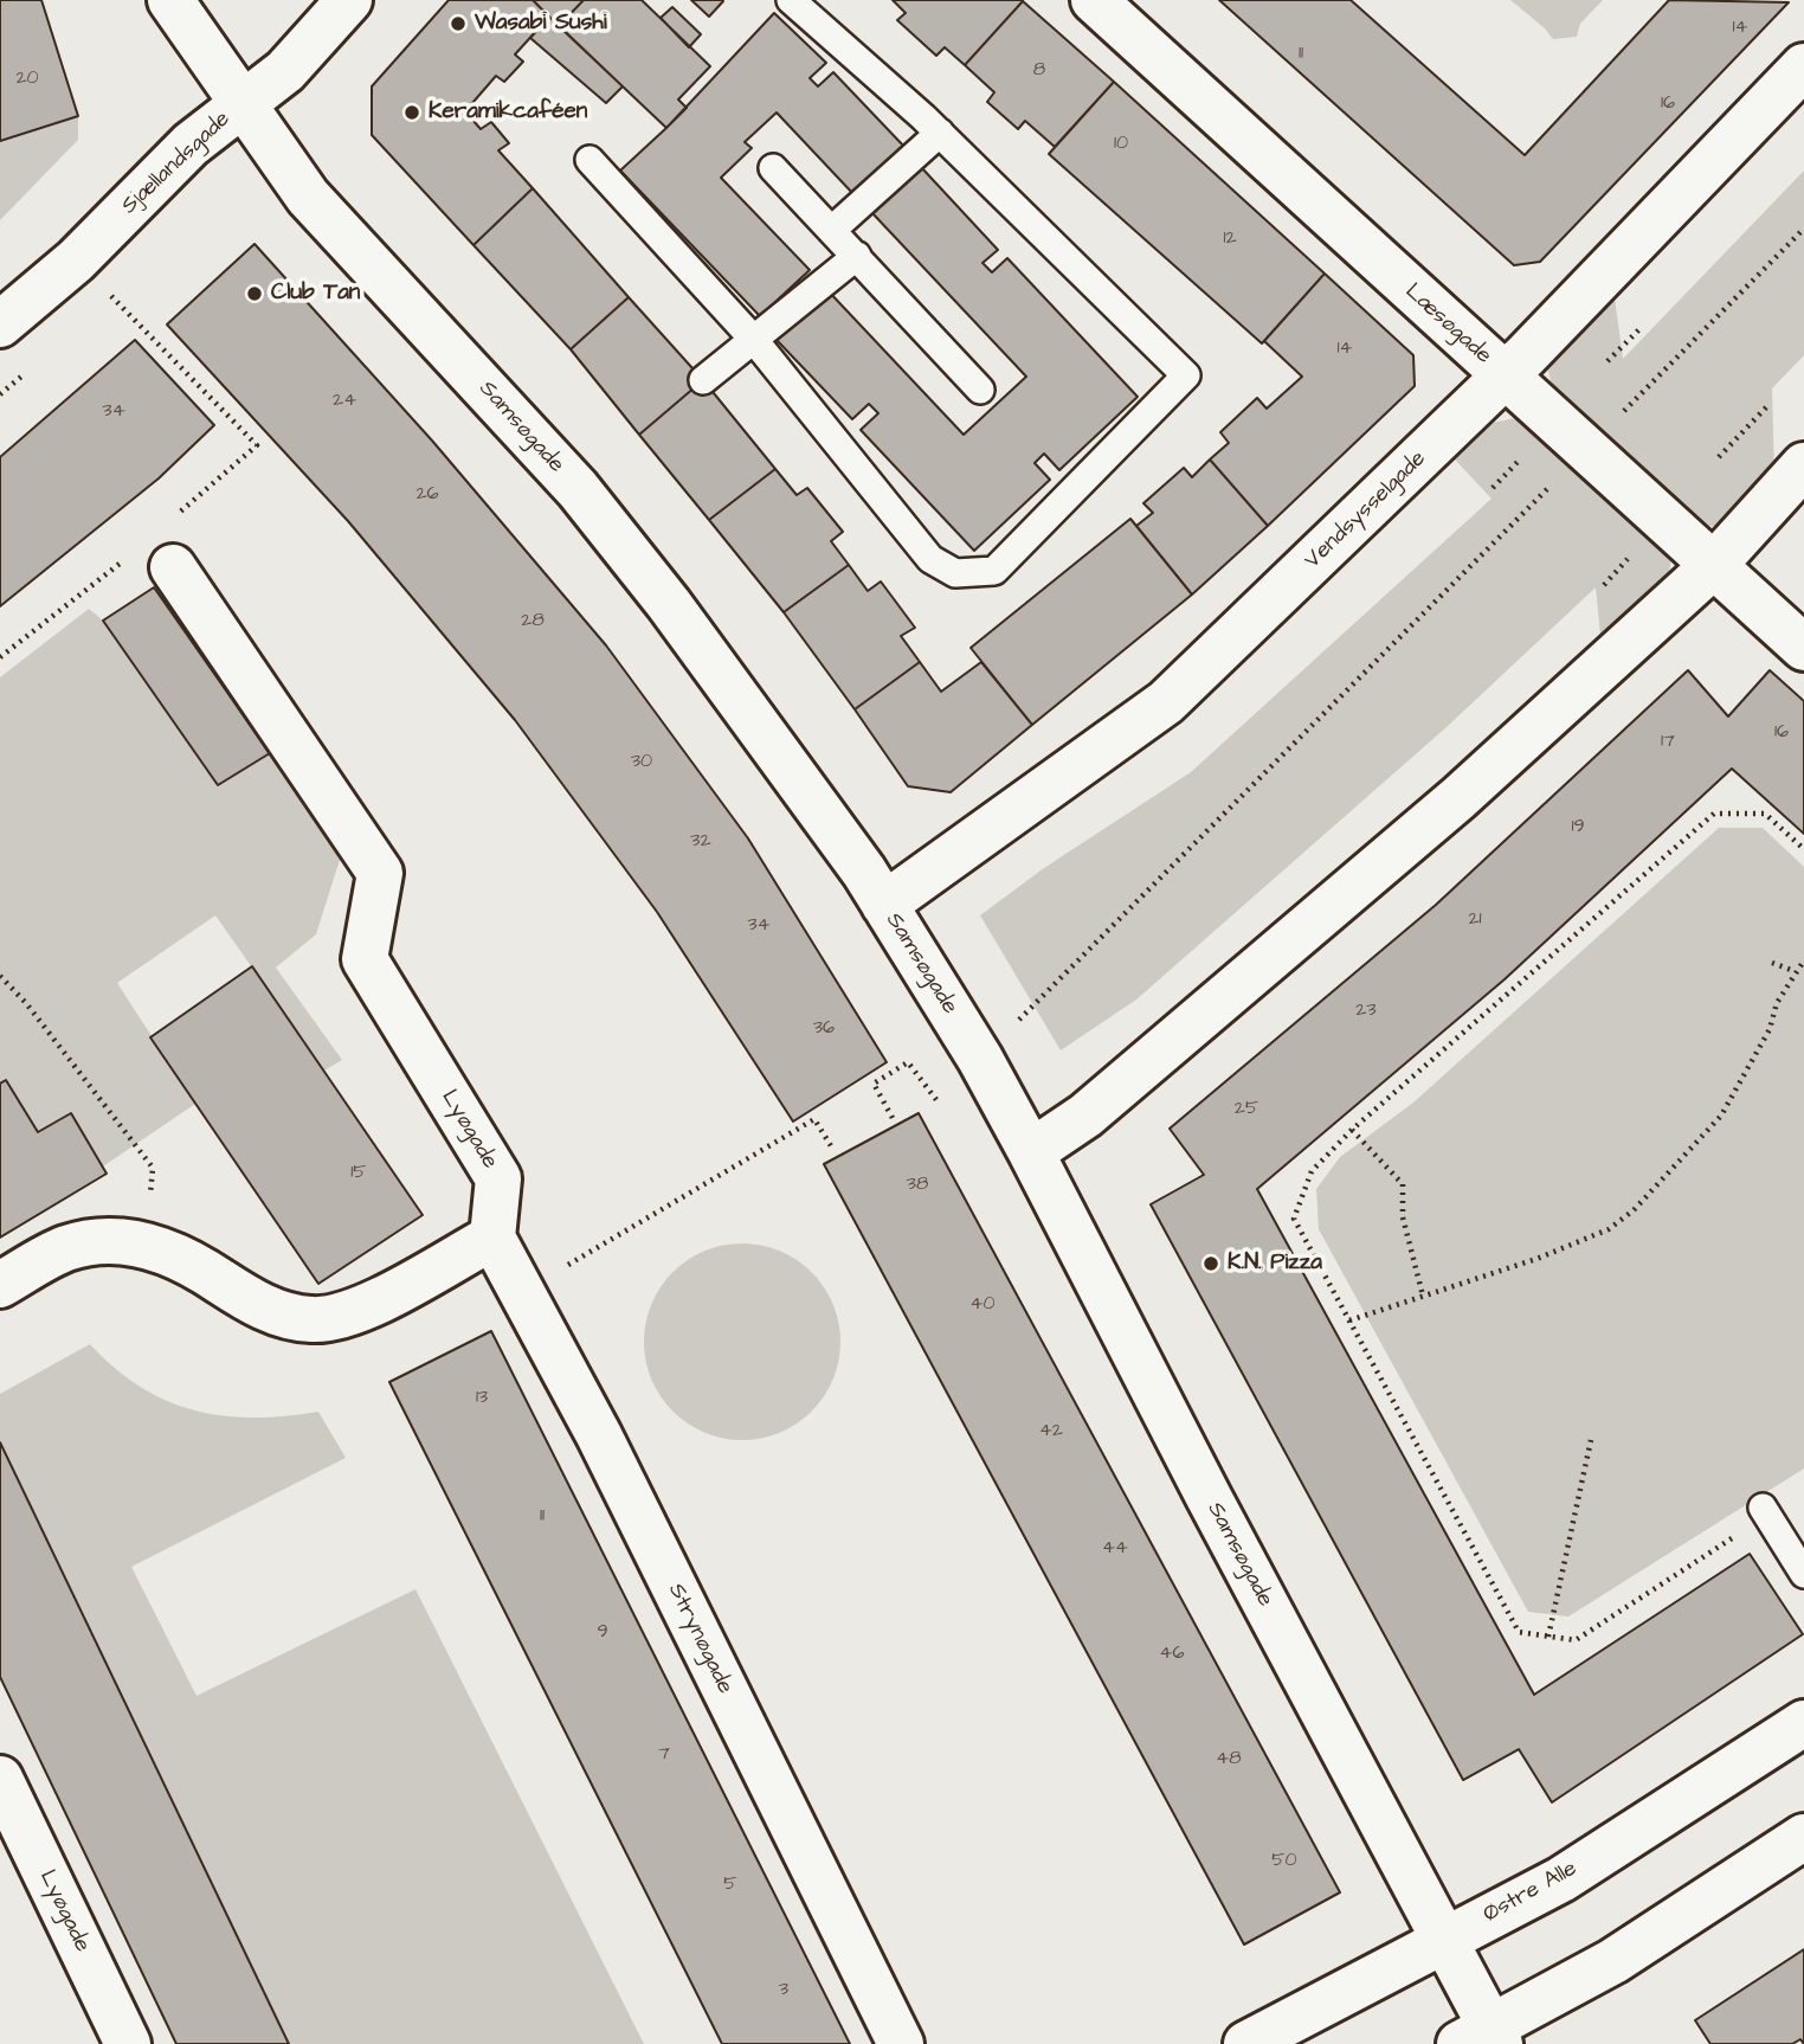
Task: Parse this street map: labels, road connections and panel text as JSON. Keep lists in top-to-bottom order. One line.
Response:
{"streets":{"street":["Sjællandsgade","Læsøgade","Samsøgade","Vendsysselgade","Lyøgade","Strynøgade","Østre Alle"]},"crossings":[["Sjællandsgade","Samsøgade"],["Læsøgade","Vendsysselgade"],["Samsøgade","Vendsysselgade"],["Samsøgade","Østre Alle"],["Lyøgade","Strynøgade"]],"places":["Wasabi Sushi","Keramikcaféen","Club Tan","K.N. Pizza"],"house_numbers":["14","11","8","20","16","10","12","14","24","34","26","28","16","17","30","19","32","21","34","23","36","25","15","38","40","13","42","11","44","9","46","7","48","50","5","3"]}
